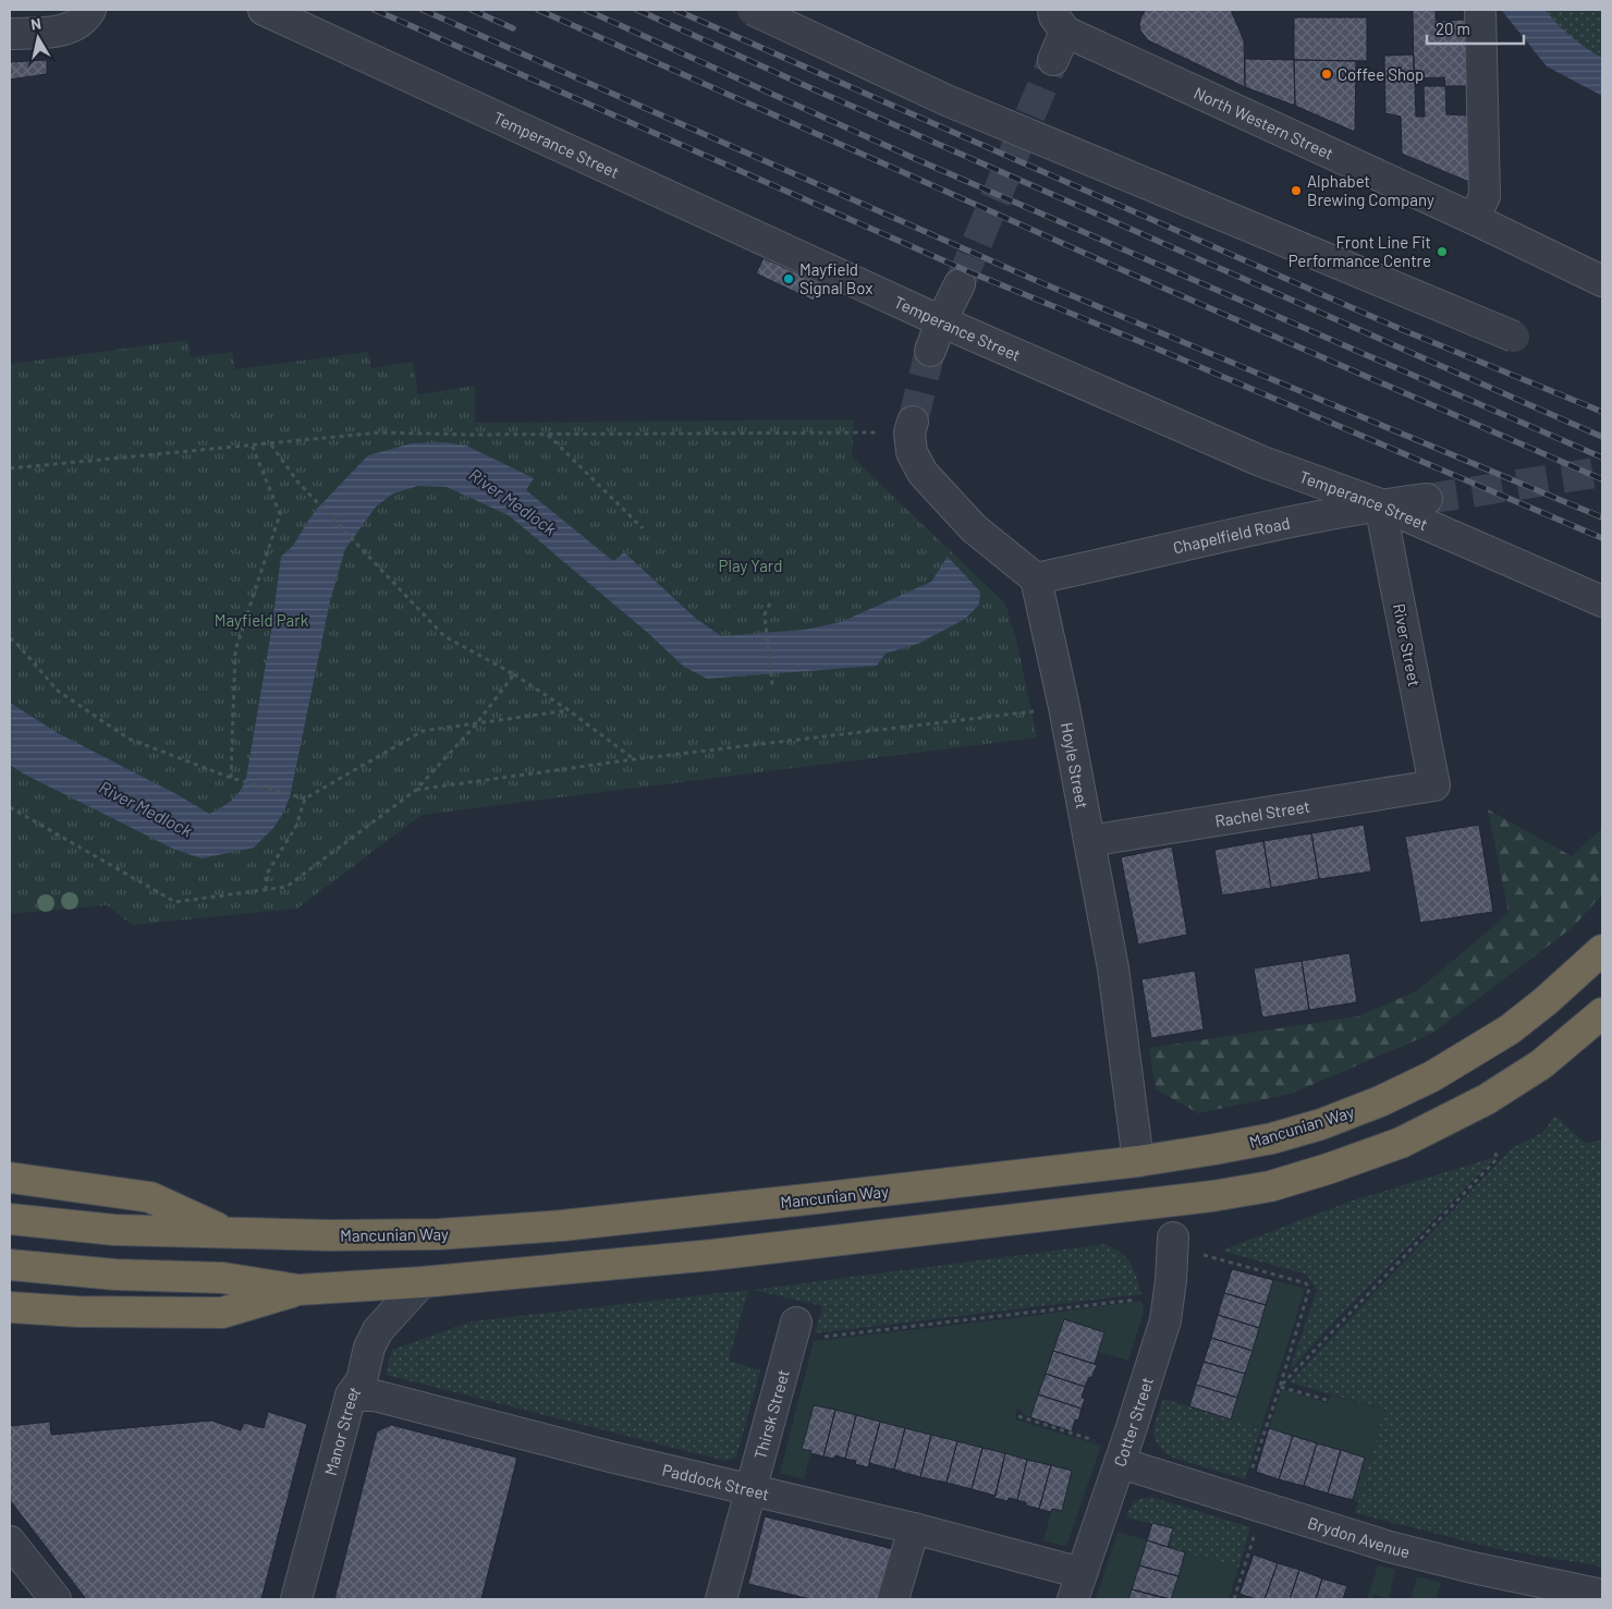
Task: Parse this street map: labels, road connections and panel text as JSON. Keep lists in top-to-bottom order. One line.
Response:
{"streets":{"highway":["Mancunian Way"],"street":["North Western Street","Temperance Street","Chapelfield Road","River Street","Hoyle Street","Rachel Street","Thirsk Street","Cotter Street","Manor Street","Paddock Street","Brydon Avenue"]},"crossings":[["Temperance Street","Chapelfield Road"],["Temperance Street","River Street"],["Chapelfield Road","River Street"],["Chapelfield Road","Hoyle Street"],["River Street","Rachel Street"],["Hoyle Street","Rachel Street"],["Hoyle Street","Mancunian Way"],["Thirsk Street","Paddock Street"],["Cotter Street","Paddock Street"],["Cotter Street","Brydon Avenue"],["Manor Street","Paddock Street"]],"water":["River Medlock"],"parks":["Play Yard","Mayfield Park"],"places":["Coffee Shop","Alphabet Brewing Company","Front Line Fit Performance Centre","Mayfield Signal Box"],"scale_bar":"20 m","north":"top"}
